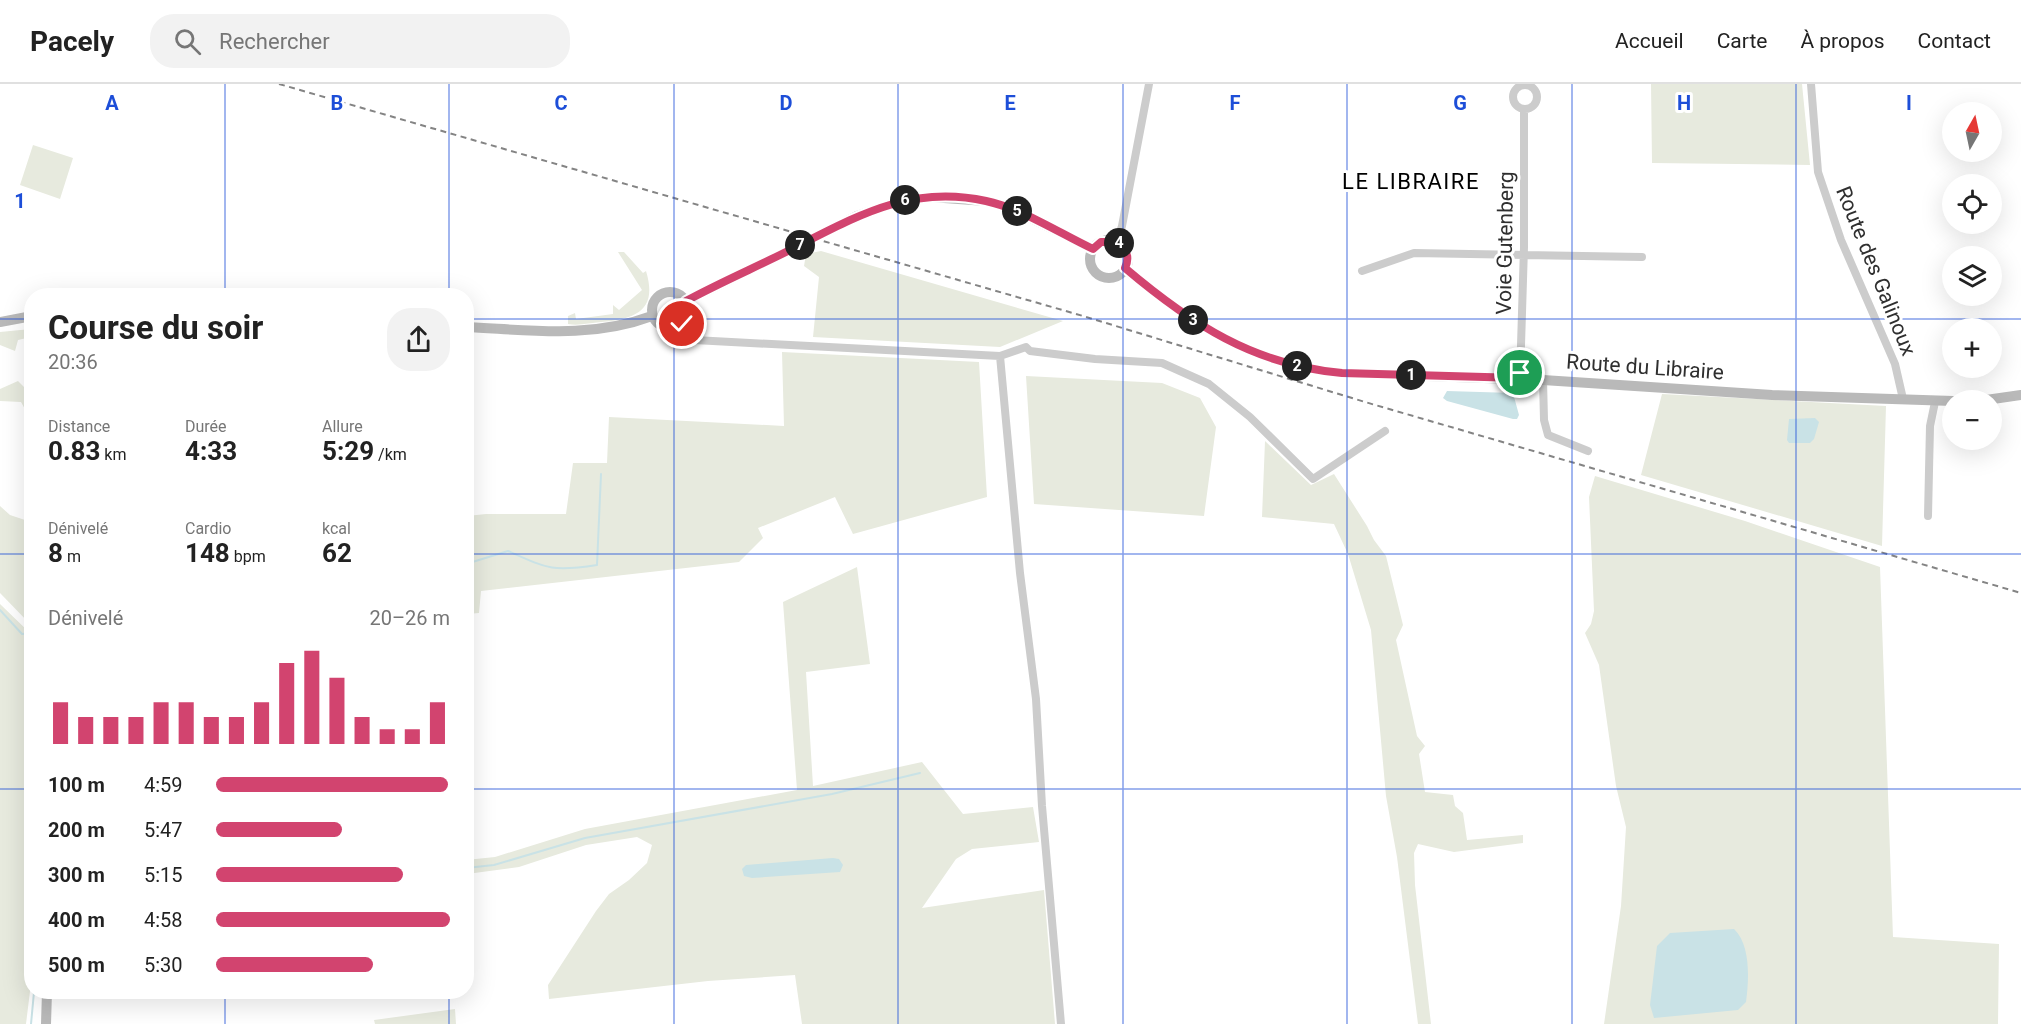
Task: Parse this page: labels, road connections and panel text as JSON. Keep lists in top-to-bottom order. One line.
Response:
{"streets":{"main road":["Route du Libraire"],"street":["Voie Gutenberg","Route des Galinoux"]},"crossings":[["Voie Gutenberg","Route du Libraire"],["Route des Galinoux","Route du Libraire"]],"districts":["LE LIBRAIRE"],"north":"top","page":{"header":"Pacely","search":"Rechercher","nav":["Accueil","Carte","À propos","Contact"],"map_buttons":["+","−"],"pins":["6","5","4","7","3","2","1"],"heading":["Course du soir","20:36"],"stats":[["Distance","0.83 km"],["Durée","4:33"],["Allure","5:29 /km"],["Dénivelé","8 m"],["Cardio","148 bpm"],["kcal","62"]],"chart":["Dénivelé","20–26 m"],"list":[{"name":"100 m","note":"4:59"},{"name":"200 m","note":"5:47"},{"name":"300 m","note":"5:15"},{"name":"400 m","note":"4:58"},{"name":"500 m","note":"5:30"}]},"grid":{"columns":["A","B","C","D","E","F","G","H","I"],"rows":["1"]}}
